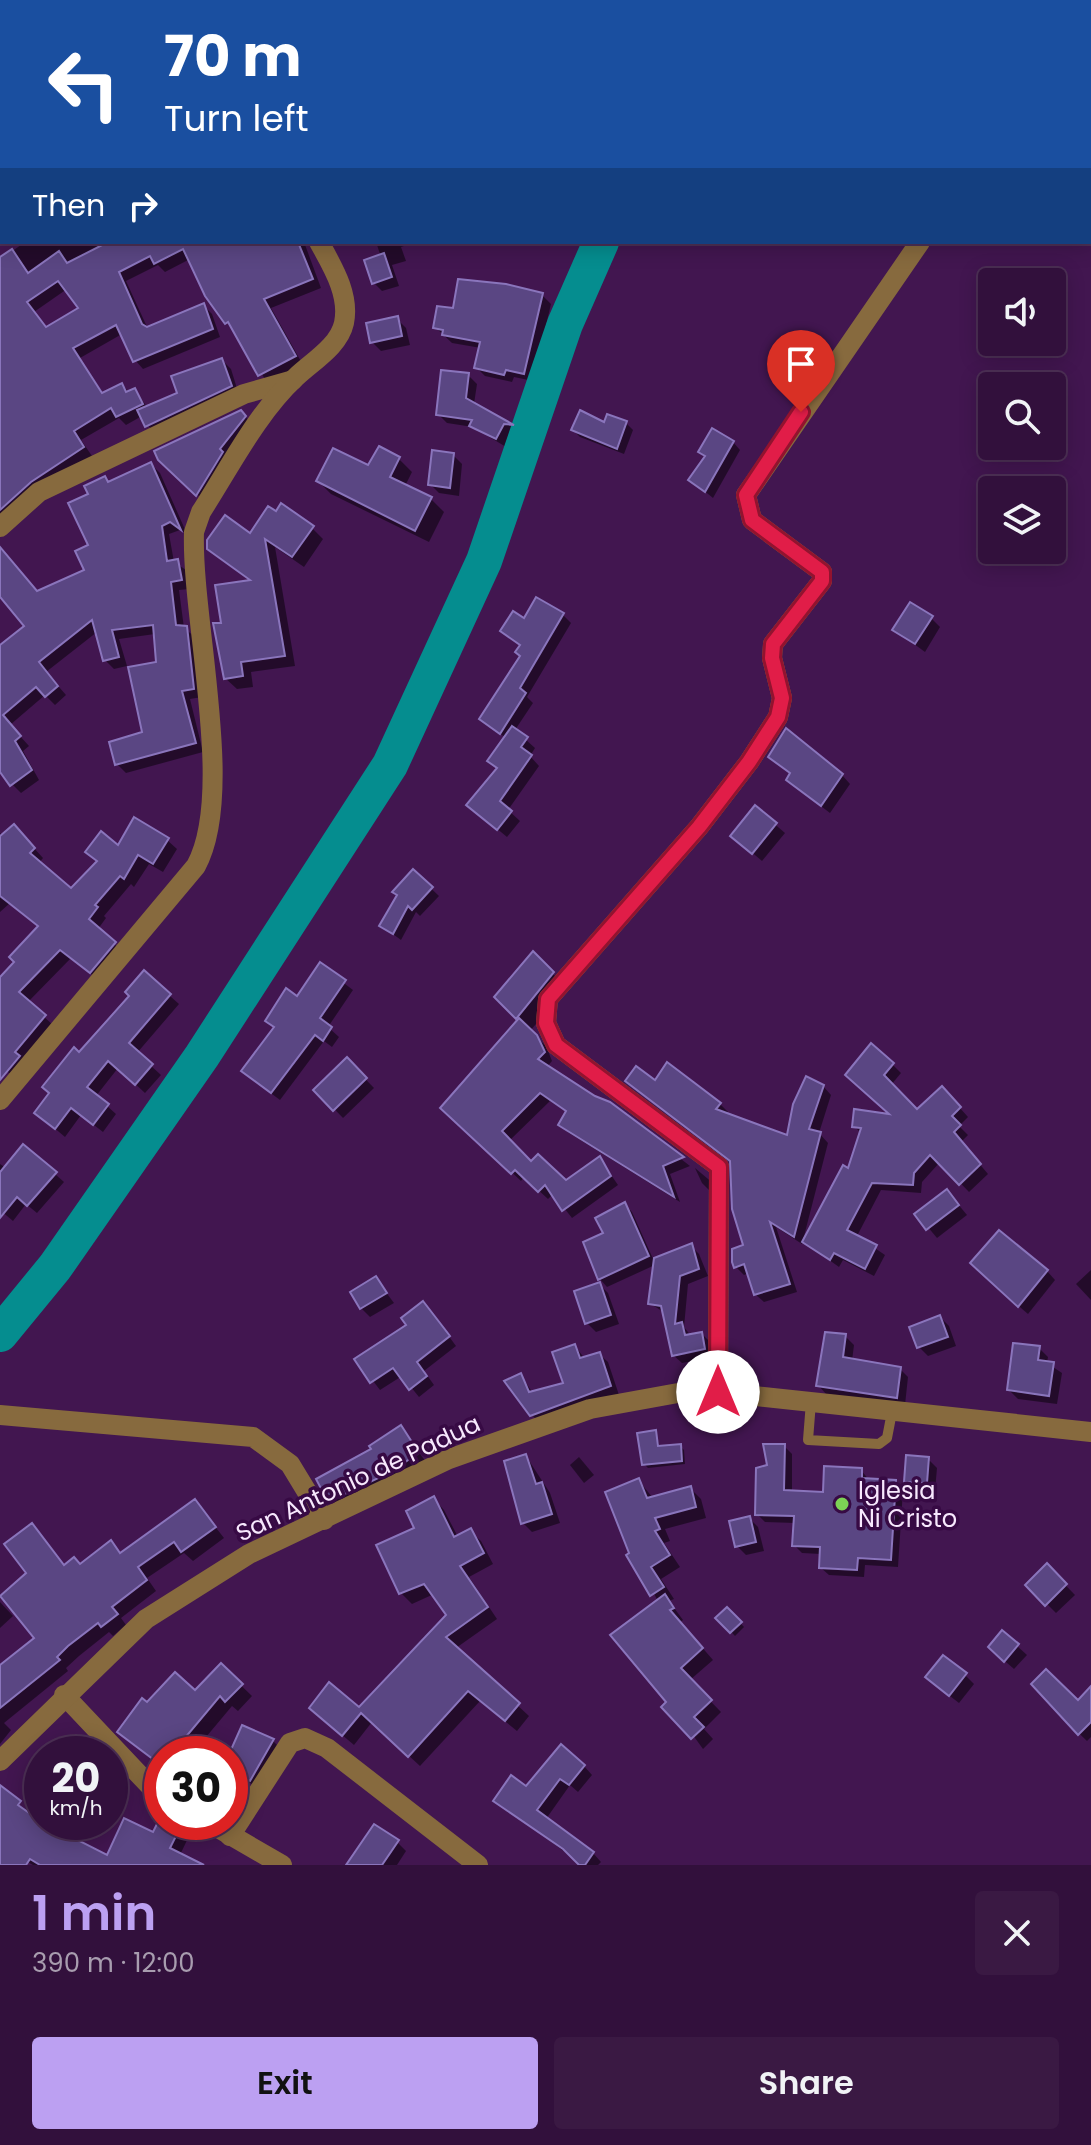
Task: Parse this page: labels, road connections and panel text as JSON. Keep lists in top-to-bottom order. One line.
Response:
{"streets":{"street":["San Antonio de Padua"]},"places":["Iglesia Ni Cristo"],"page":{"turn":["70 m","Turn left"],"then":"Then","speed":"20 km/h","limit":"30","heading":["1 min","390 m · 12:00"],"buttons":["Exit","Share"]}}
